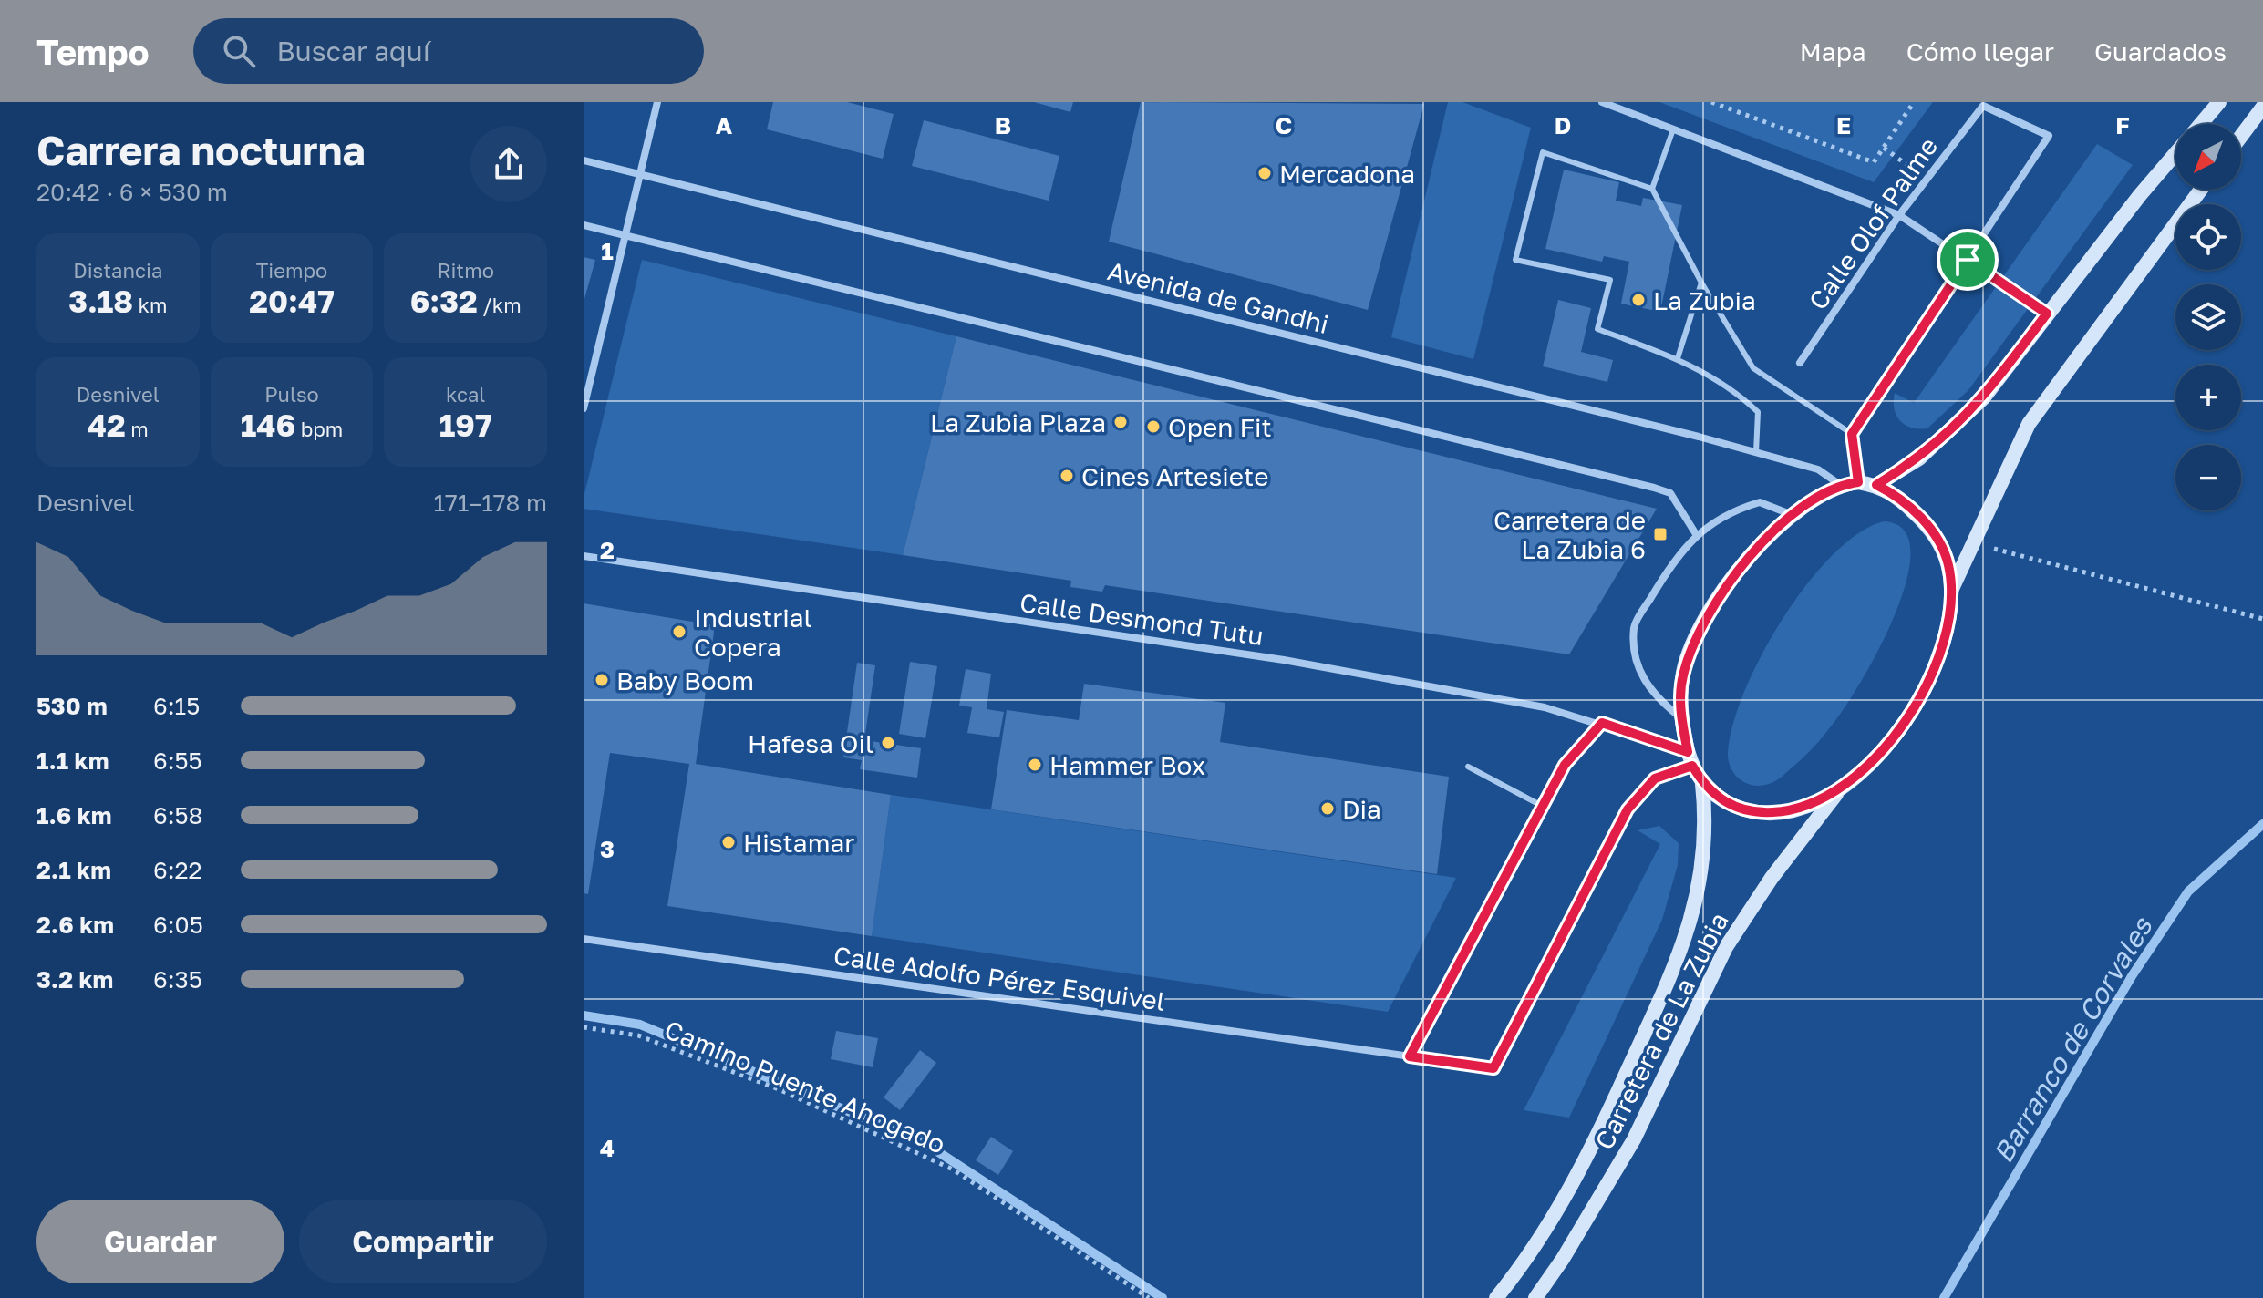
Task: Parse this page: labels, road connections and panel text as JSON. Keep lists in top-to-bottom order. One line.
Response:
{"streets":{"street":["Calle Olof Palme","Avenida de Gandhi","Calle Desmond Tutu","Calle Adolfo Pérez Esquivel","Carretera de La Zubia"],"path":["Camino Puente Ahogado"]},"water":["Barranco de Corvales"],"places":{"other":["Mercadona","La Zubia","La Zubia Plaza","Open Fit","Cines Artesiete","Industrial Copera","Baby Boom","Hafesa Oil","Hammer Box","Dia","Histamar"],"transit":["Carretera de La Zubia 6"]},"north":"bottom left","page":{"header":"Tempo","search":"Buscar aquí","nav":["Mapa","Cómo llegar","Guardados"],"heading":["Carrera nocturna","20:42 · 6 × 530 m"],"map_buttons":["+","−"],"stats":[["Distancia","3.18 km"],["Tiempo","20:47"],["Ritmo","6:32 /km"],["Desnivel","42 m"],["Pulso","146 bpm"],["kcal","197"]],"chart":["Desnivel","171–178 m"],"list":[{"name":"530 m","note":"6:15"},{"name":"1.1 km","note":"6:55"},{"name":"1.6 km","note":"6:58"},{"name":"2.1 km","note":"6:22"},{"name":"2.6 km","note":"6:05"},{"name":"3.2 km","note":"6:35"}],"buttons":["Guardar","Compartir"]},"grid":{"columns":["A","B","C","D","E","F"],"rows":["1","2","3","4"]}}
